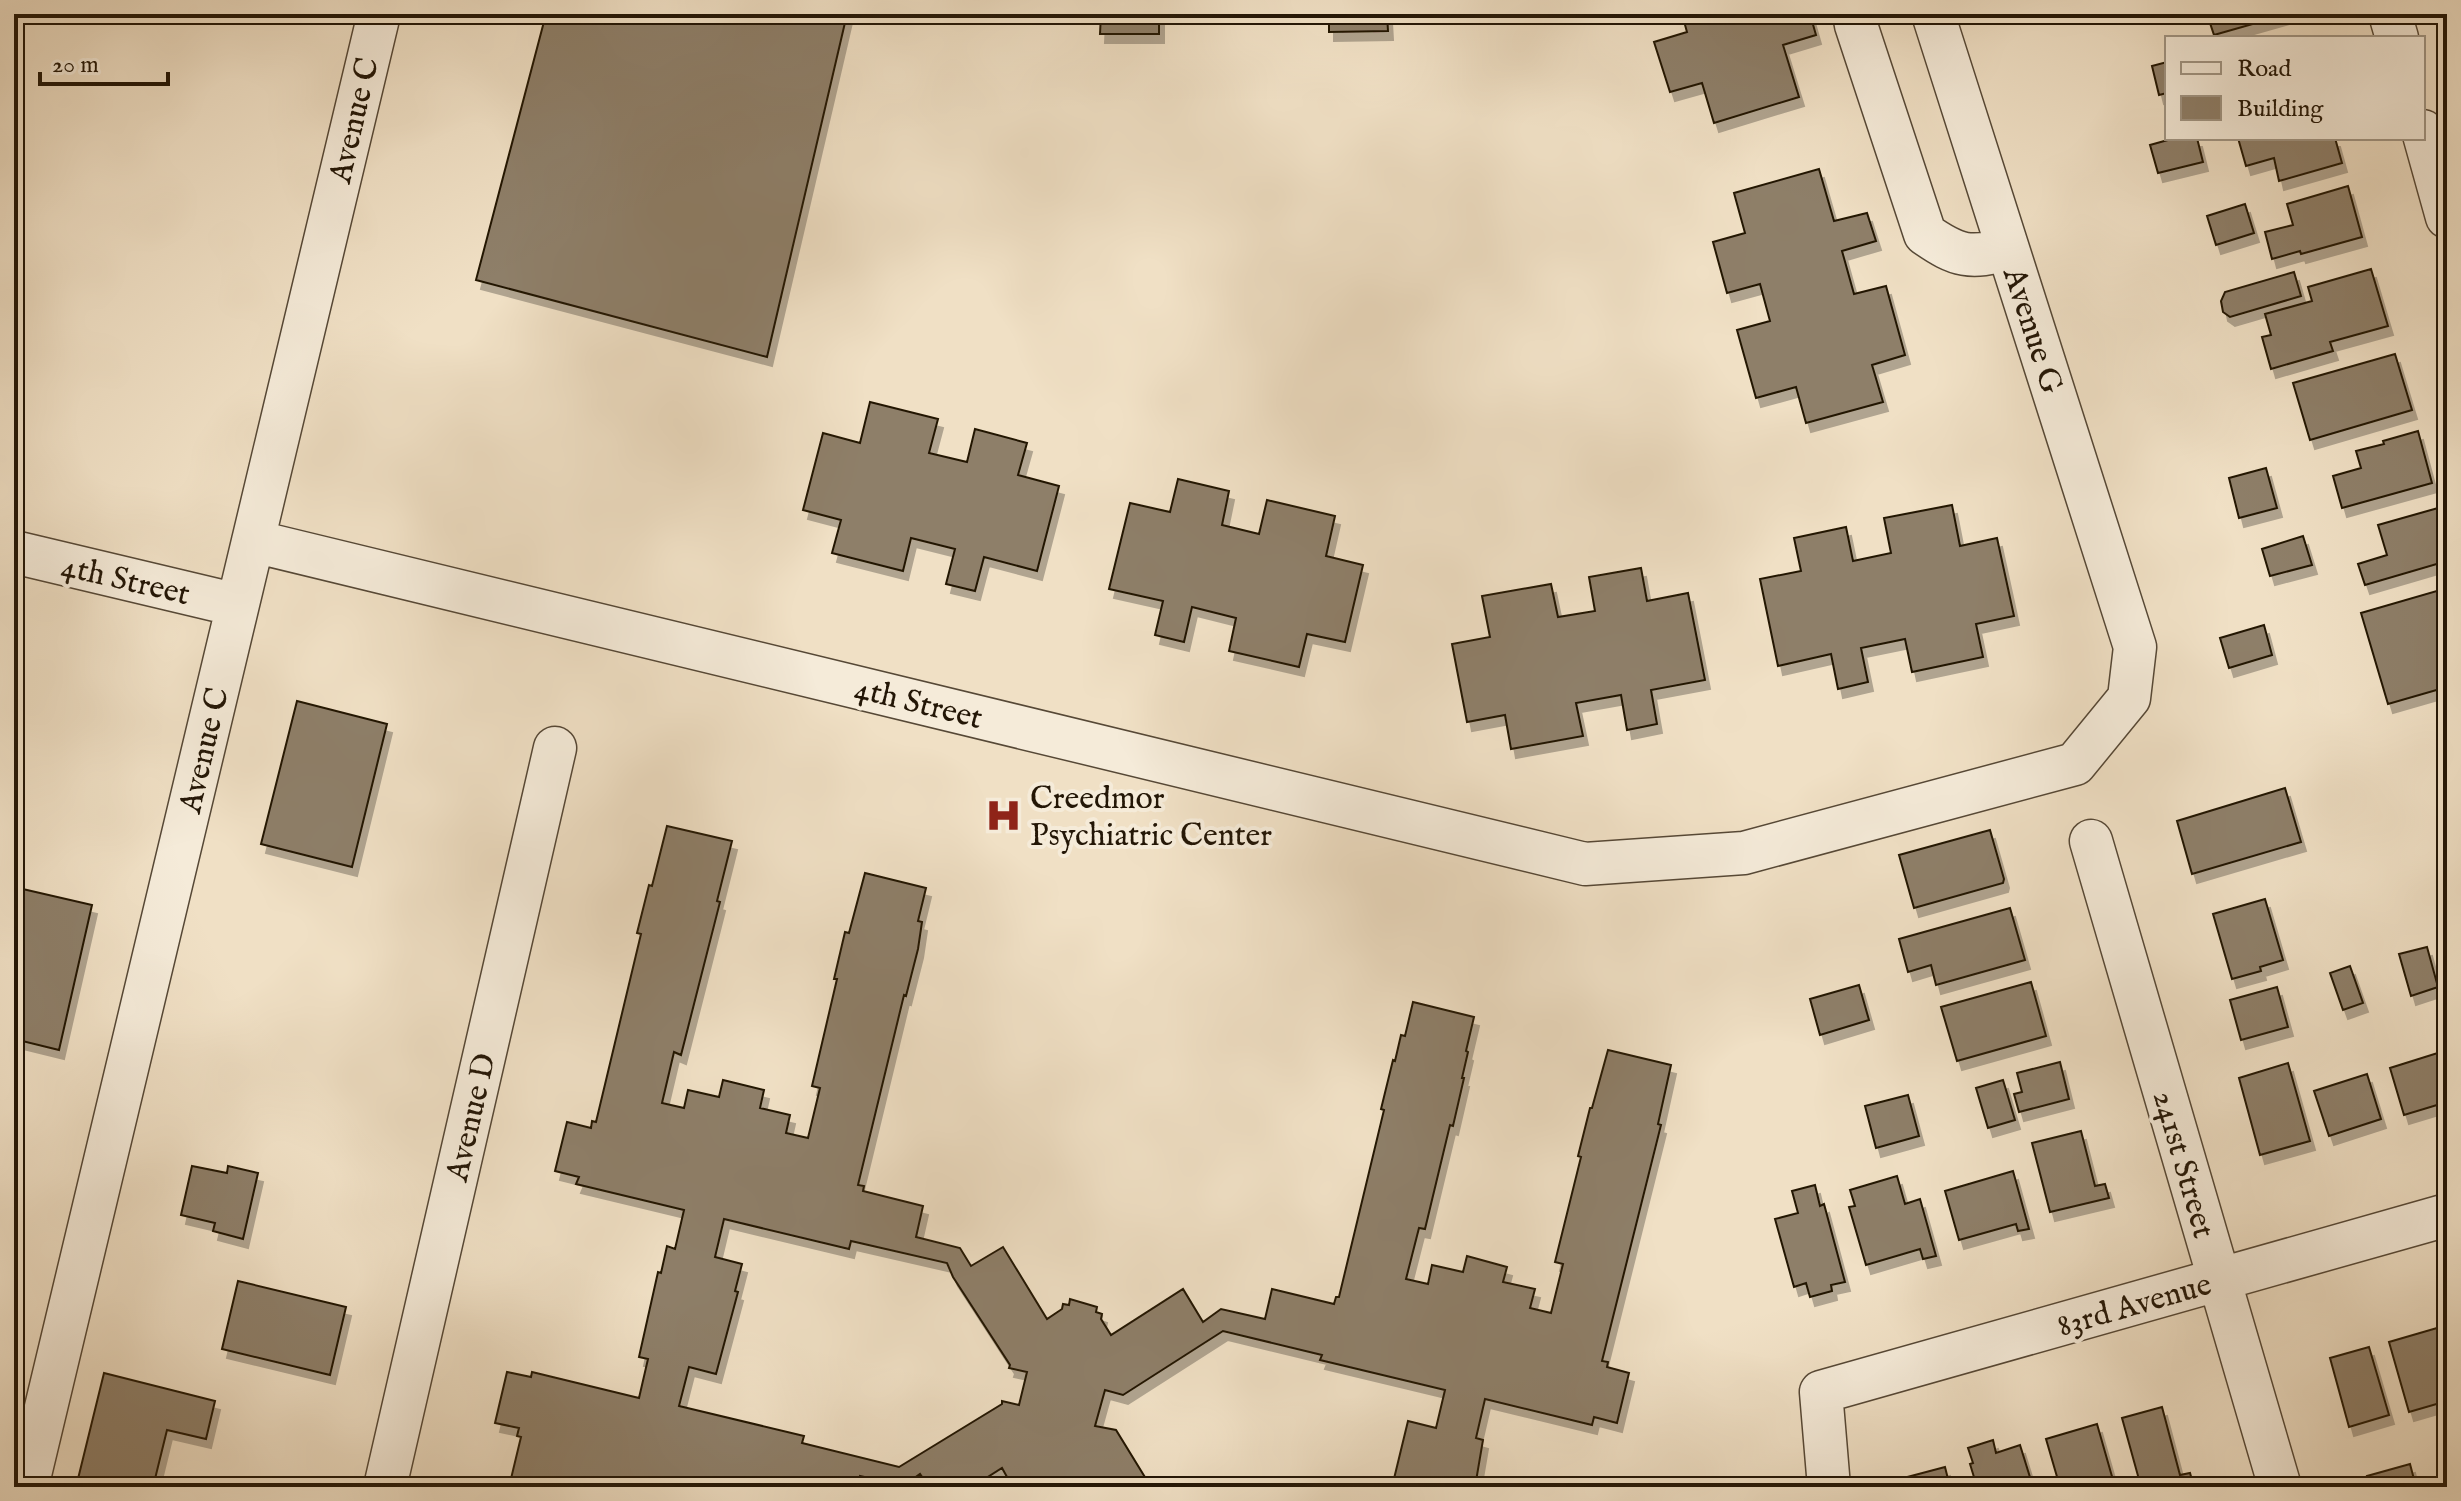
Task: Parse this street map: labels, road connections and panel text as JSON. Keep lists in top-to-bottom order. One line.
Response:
{"streets":{"street":["Avenue C","Avenue G","4th Street","Avenue D","241st Street","83rd Avenue"]},"crossings":[["Avenue C","4th Street"],["Avenue G","4th Street"],["241st Street","83rd Avenue"]],"places":{"hospital":["Creedmor Psychiatric Center"]},"legend":["Road","Building"],"scale_bar":"20 m"}
